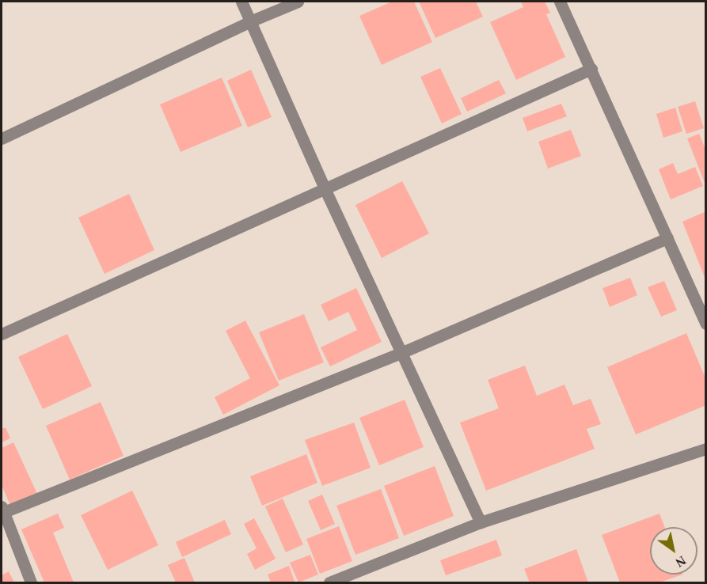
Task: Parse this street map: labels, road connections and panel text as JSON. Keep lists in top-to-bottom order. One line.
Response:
{"north":"bottom right"}
